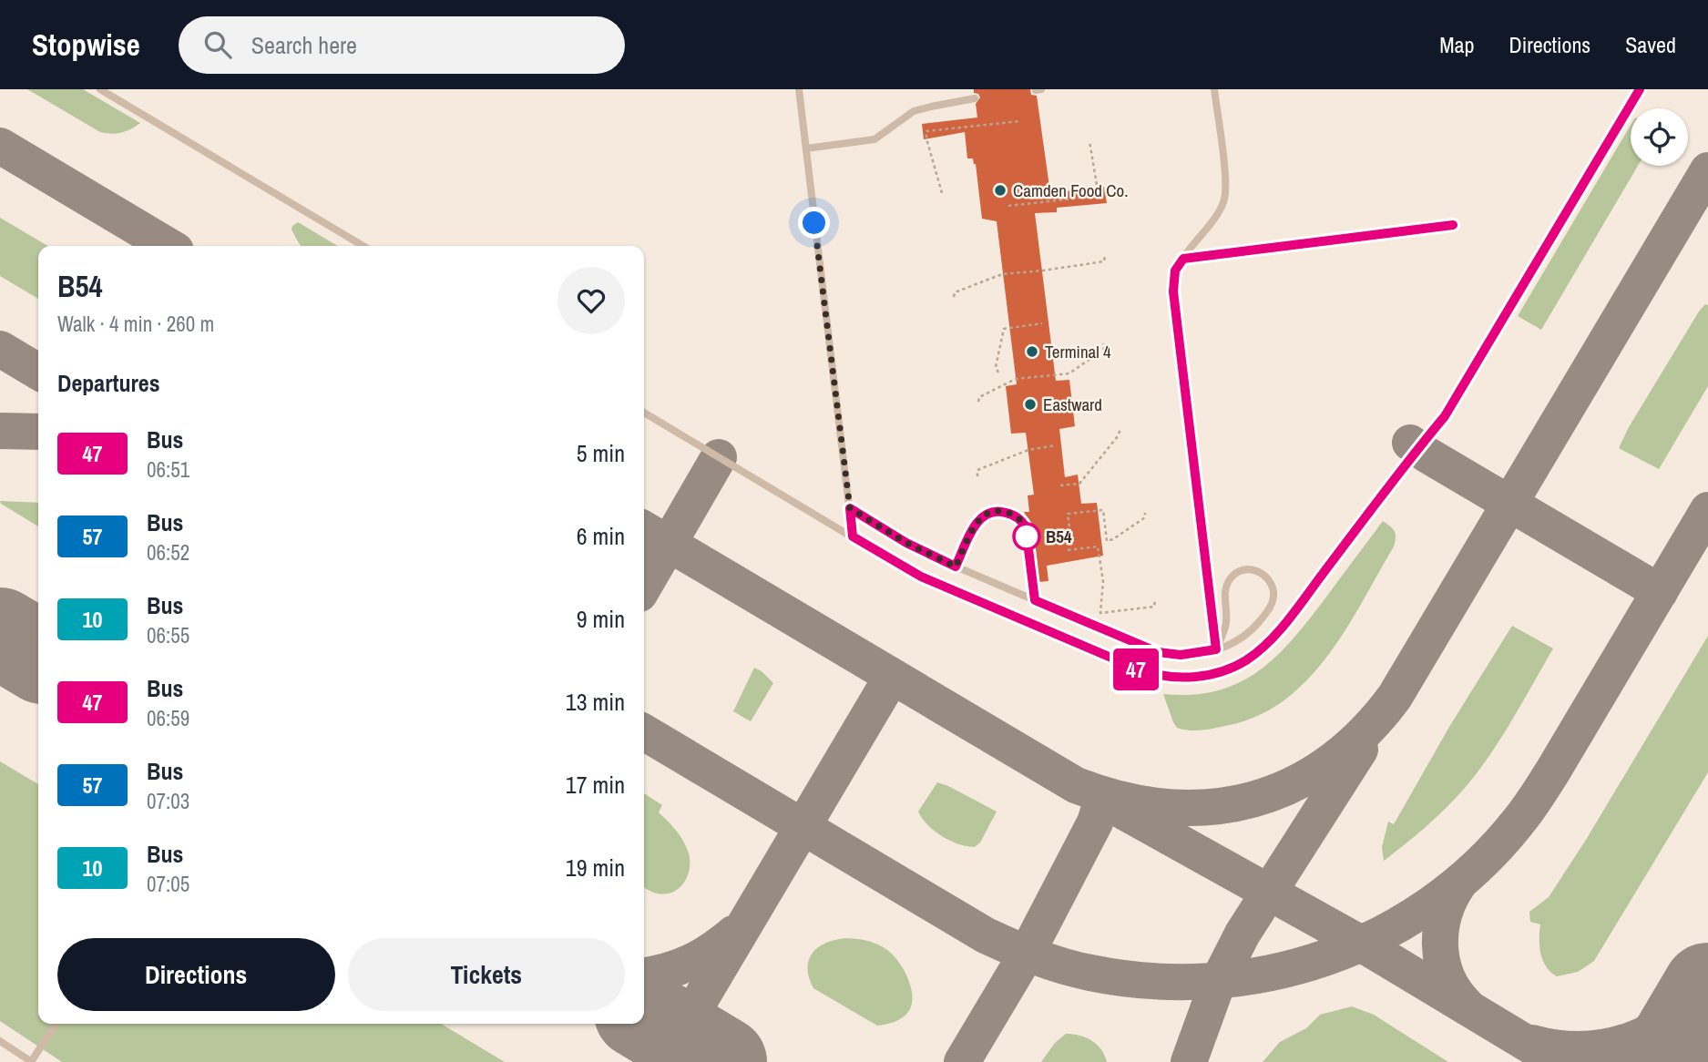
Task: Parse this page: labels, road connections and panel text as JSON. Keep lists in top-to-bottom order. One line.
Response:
{"places":["Camden Food Co.","Terminal 4","Eastward","B54"],"lines":["bus line 47"],"page":{"header":"Stopwise","search":"Search here","nav":["Map","Directions","Saved"],"on_map":"47","heading":[["B54","Walk · 4 min · 260 m"],"Departures"],"list":[{"mark":"47","name":"Bus","note":"06:51","value":"5 min"},{"mark":"57","name":"Bus","note":"06:52","value":"6 min"},{"mark":"10","name":"Bus","note":"06:55","value":"9 min"},{"mark":"47","name":"Bus","note":"06:59","value":"13 min"},{"mark":"57","name":"Bus","note":"07:03","value":"17 min"},{"mark":"10","name":"Bus","note":"07:05","value":"19 min"}],"buttons":["Directions","Tickets"]}}
